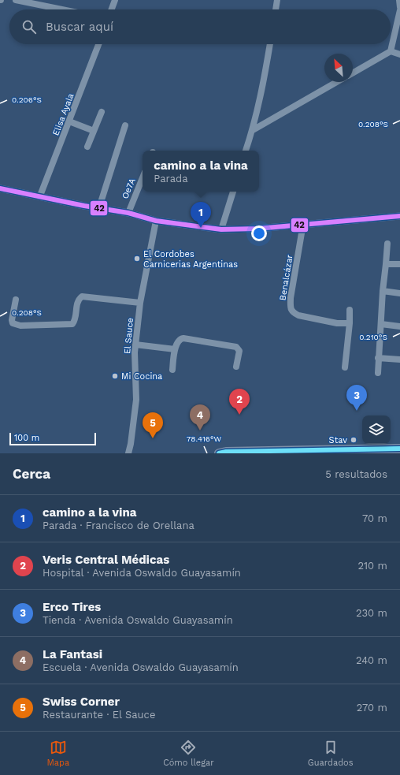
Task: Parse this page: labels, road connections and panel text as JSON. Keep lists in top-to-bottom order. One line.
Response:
{"streets":{"street":["Elisa Ayala","Oe7A","Benalcázar","El Sauce"]},"places":["El Cordobes Carnicerias Argentinas","Mi Cocina","Stav"],"lines":["transit line 42","transit line 2"],"scale_bar":"100 m","north":"top left","page":{"search":"Buscar aquí","popup":["camino a la vina","Parada"],"pins":["1","3","2","4","5"],"scale":"100 m","heading":["Cerca","5 resultados"],"list":[{"mark":"1","name":"camino a la vina","note":"Parada · Francisco de Orellana","value":"70 m"},{"mark":"2","name":"Veris Central Médicas","note":"Hospital · Avenida Oswaldo Guayasamín","value":"210 m"},{"mark":"3","name":"Erco Tires","note":"Tienda · Avenida Oswaldo Guayasamín","value":"230 m"},{"mark":"4","name":"La Fantasi","note":"Escuela · Avenida Oswaldo Guayasamín","value":"240 m"},{"mark":"5","name":"Swiss Corner","note":"Restaurante · El Sauce","value":"270 m"}],"nav":["Mapa","Cómo llegar","Guardados"]},"coordinates":["0.206°S","0.208°S","0.210°S","78.416°W"]}
